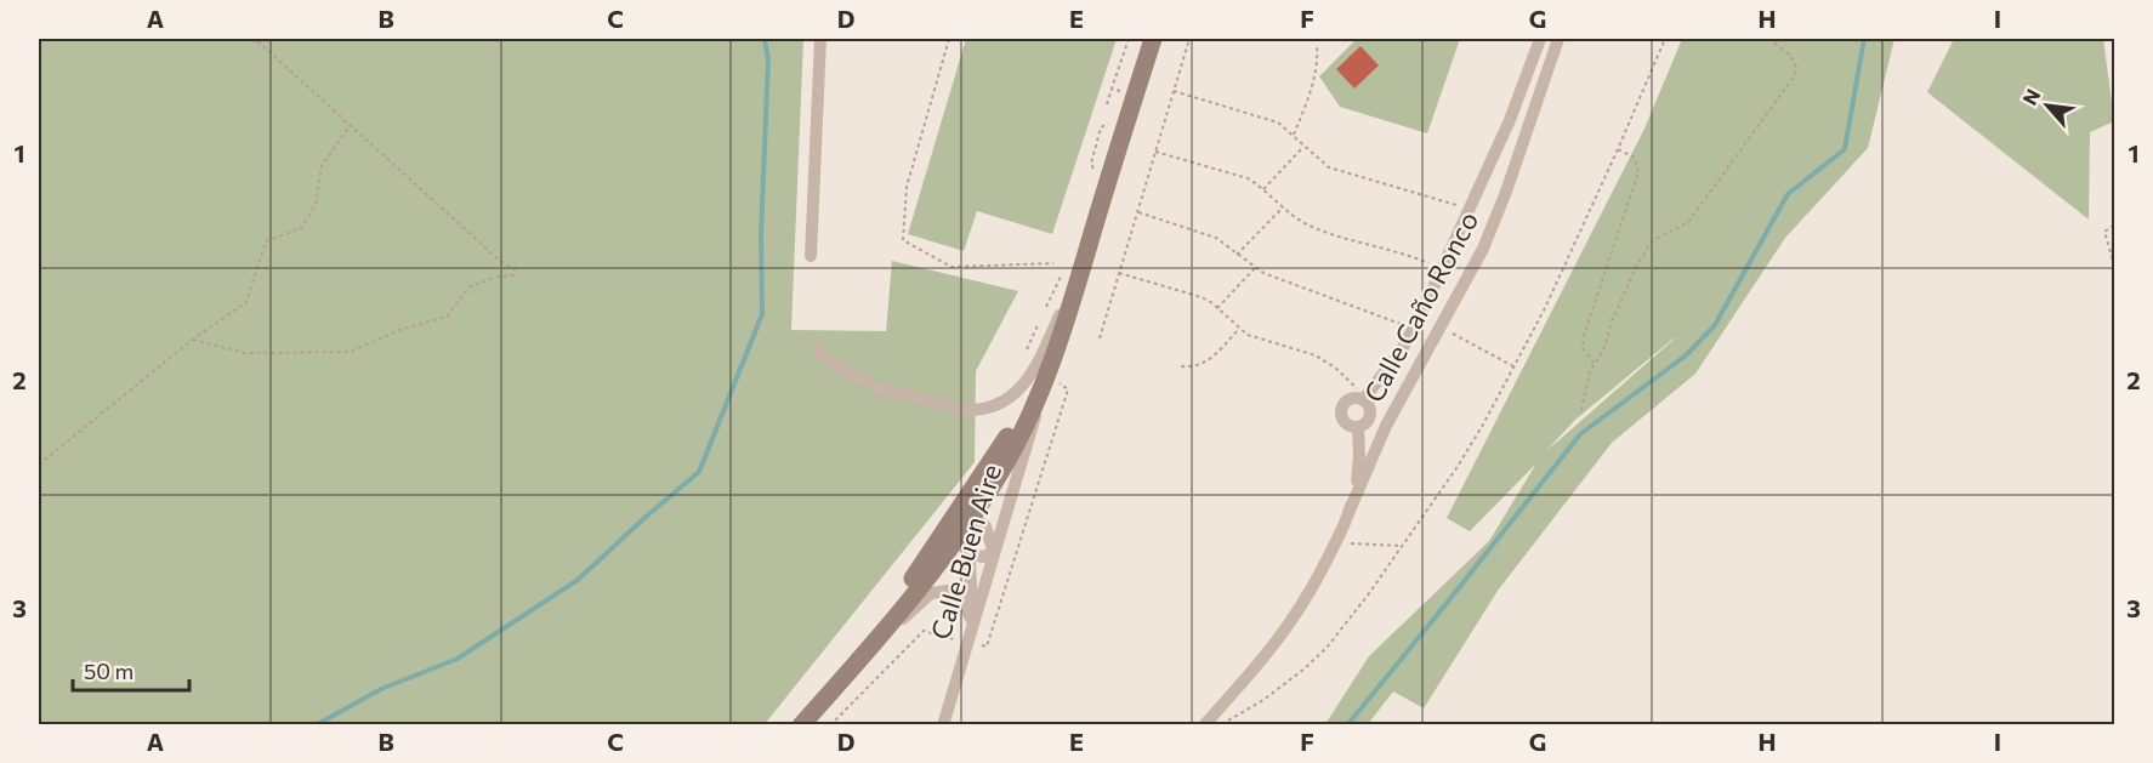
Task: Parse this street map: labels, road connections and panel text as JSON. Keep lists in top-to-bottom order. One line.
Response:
{"streets":{"street":["Calle Caño Ronco","Calle Buen Aire"]},"scale_bar":"50 m","north":"top left","grid":{"columns":["A","B","C","D","E","F","G","H","I"],"rows":["1","2","3"]}}
